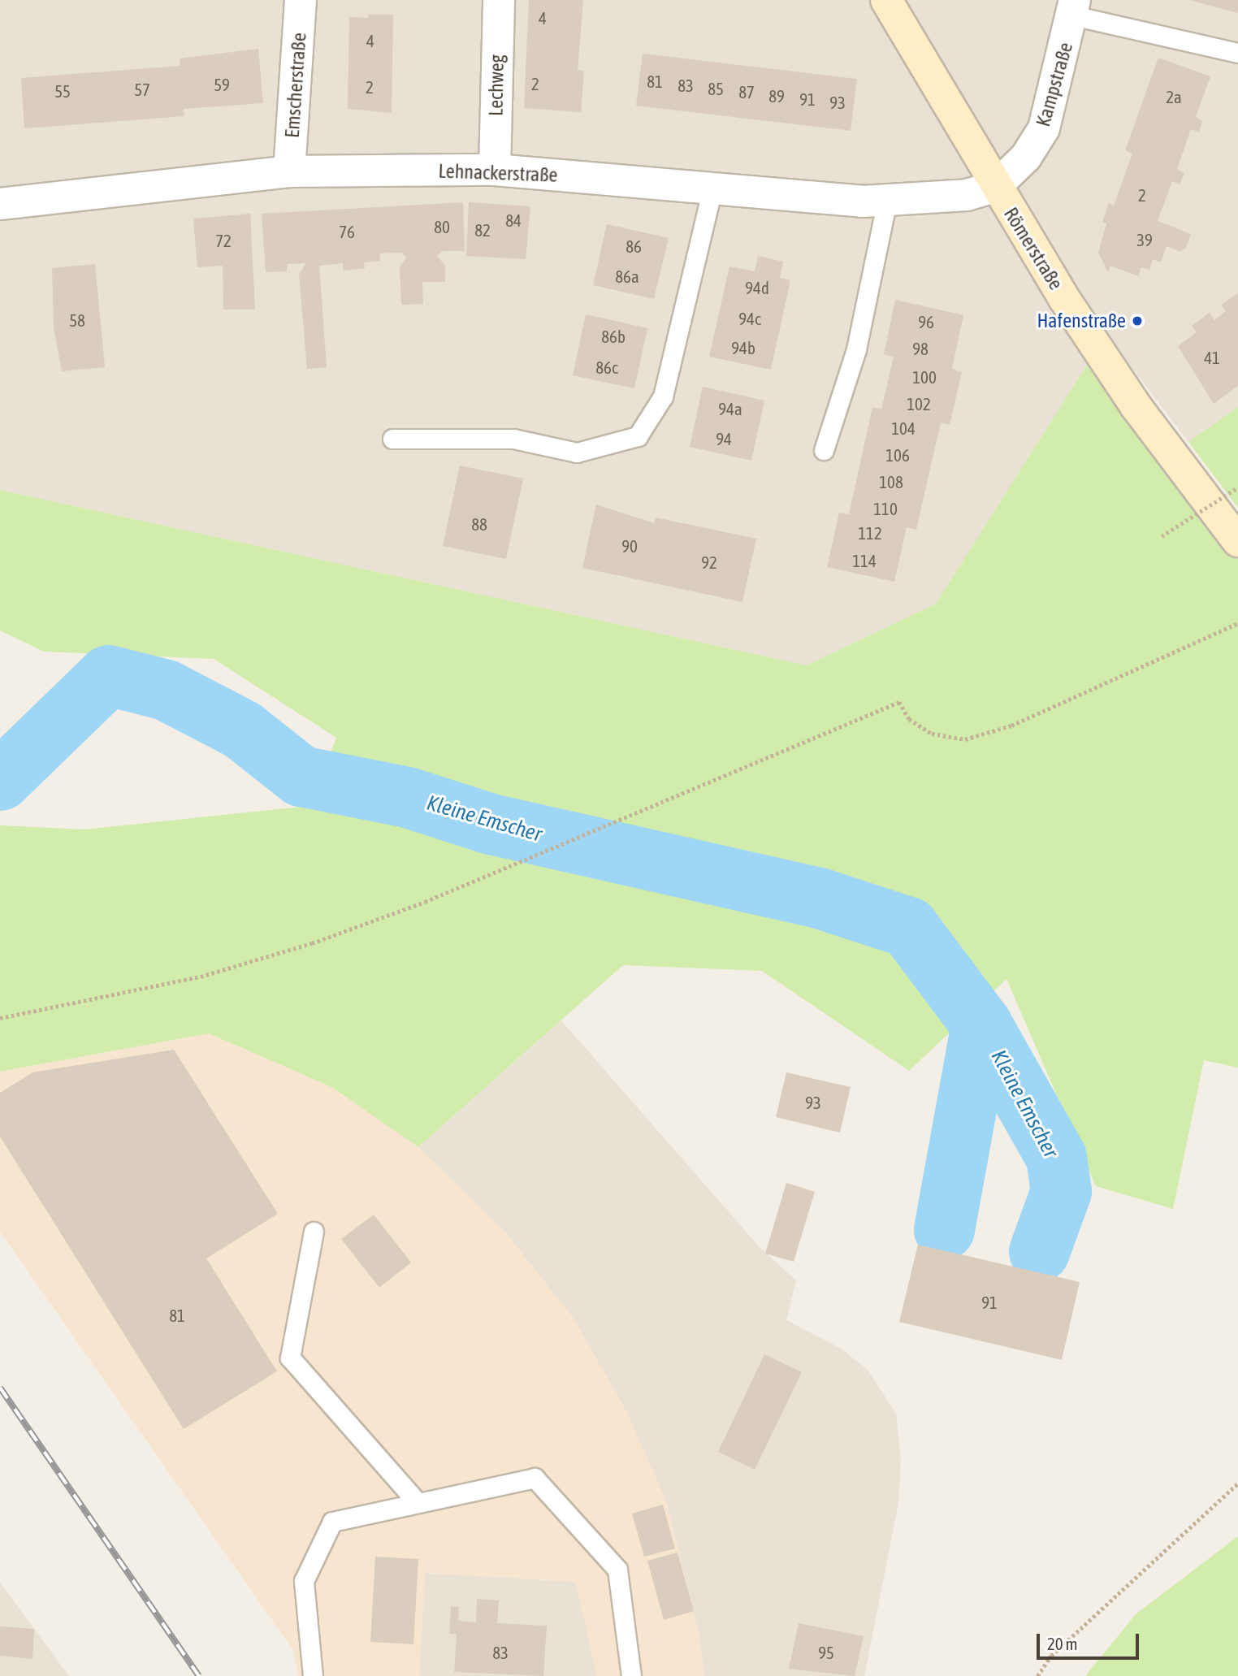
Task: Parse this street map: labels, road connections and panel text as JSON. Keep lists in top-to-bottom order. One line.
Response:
{"streets":{"street":["Kampstraße","Emscherstraße","Lechweg","Lehnackerstraße","Römerstraße"]},"crossings":[["Kampstraße","Lehnackerstraße"],["Kampstraße","Römerstraße"],["Emscherstraße","Lehnackerstraße"],["Lechweg","Lehnackerstraße"],["Lehnackerstraße","Römerstraße"]],"water":["Kleine Emscher"],"places":["Hafenstraße"],"house_numbers":["4","4","81","2","59","83","2","85","57","55","87","89","2a","91","93","2","84","80","82","76","39","72","86","86a","94d","94c","58","96","86b","94b","98","41","86c","100","102","94a","104","94","106","108","110","88","112","90","114","92","93","91","81","83","95"],"scale_bar":"20 m"}
